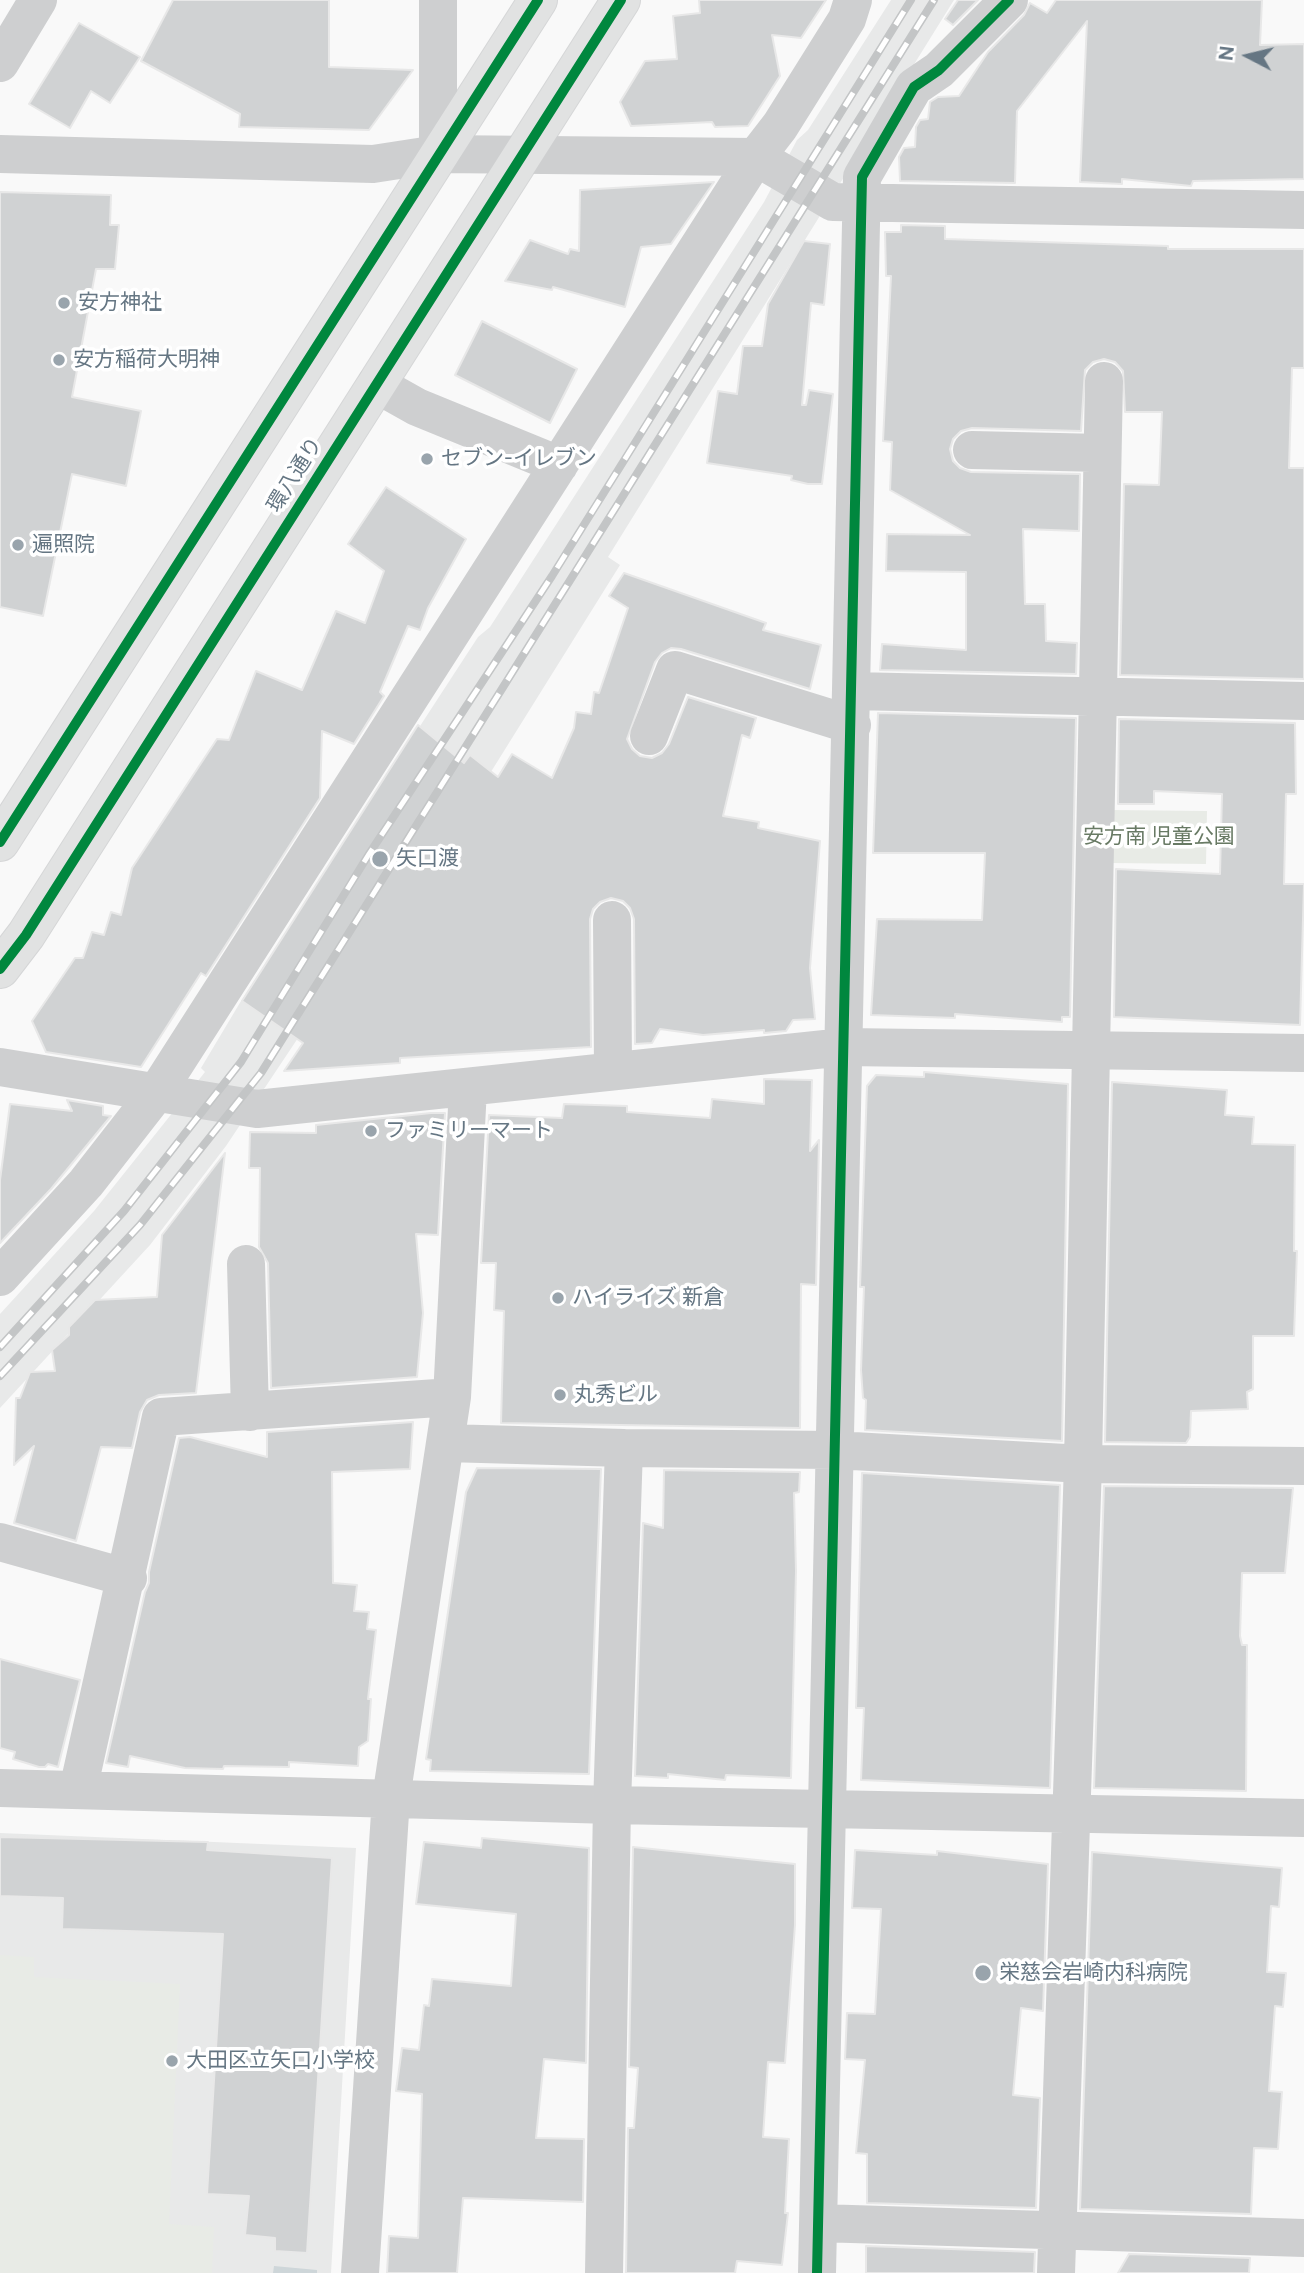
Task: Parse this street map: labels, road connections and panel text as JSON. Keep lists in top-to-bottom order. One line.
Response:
{"streets":{"main road":["環八通り"]},"parks":["安方南 児童公園"],"places":["安方神社","安方稲荷大明神","セブン-イレブン","遍照院","矢口渡","ファミリーマート","ハイライズ 新倉","丸秀ビル","栄慈会岩崎内科病院","大田区立矢口小学校"],"north":"left"}
